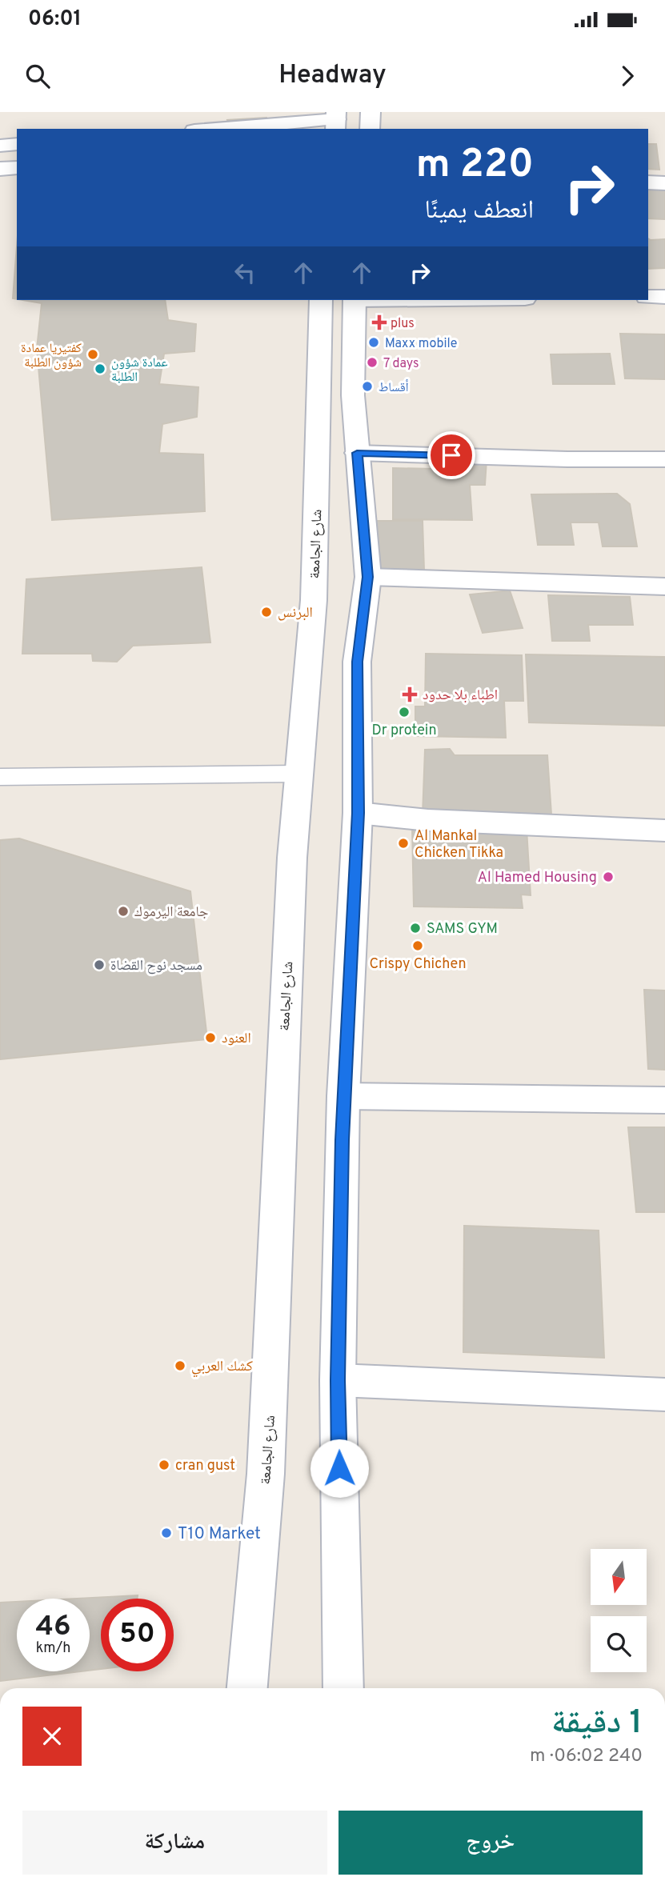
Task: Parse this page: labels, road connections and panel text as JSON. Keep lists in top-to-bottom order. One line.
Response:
{"streets":{"main road":["شارع الجامعة"]},"places":{"health":["plus","اطباء بلا حدود"],"other":["Maxx mobile","كفتيريا عمادة شؤون الطلبة","7 days","عمادة شؤون الطلبة","أقساط","البرنس","Dr protein","Al Mankal Chicken Tikka","Al Hamed Housing","جامعة اليرموك","SAMS GYM","Crispy Chichen","مسجد نوح القضاة","العنود","كشك العربي","cran gust","T10 Market"]},"north":"bottom","page":{"status":"06:01","header":"Headway","turn":["220 m","انعطف يمينًا"],"speed":"46 km/h","limit":"50","heading":["1 دقيقة","240 m · 06:02"],"buttons":["خروج","مشاركة"]}}
